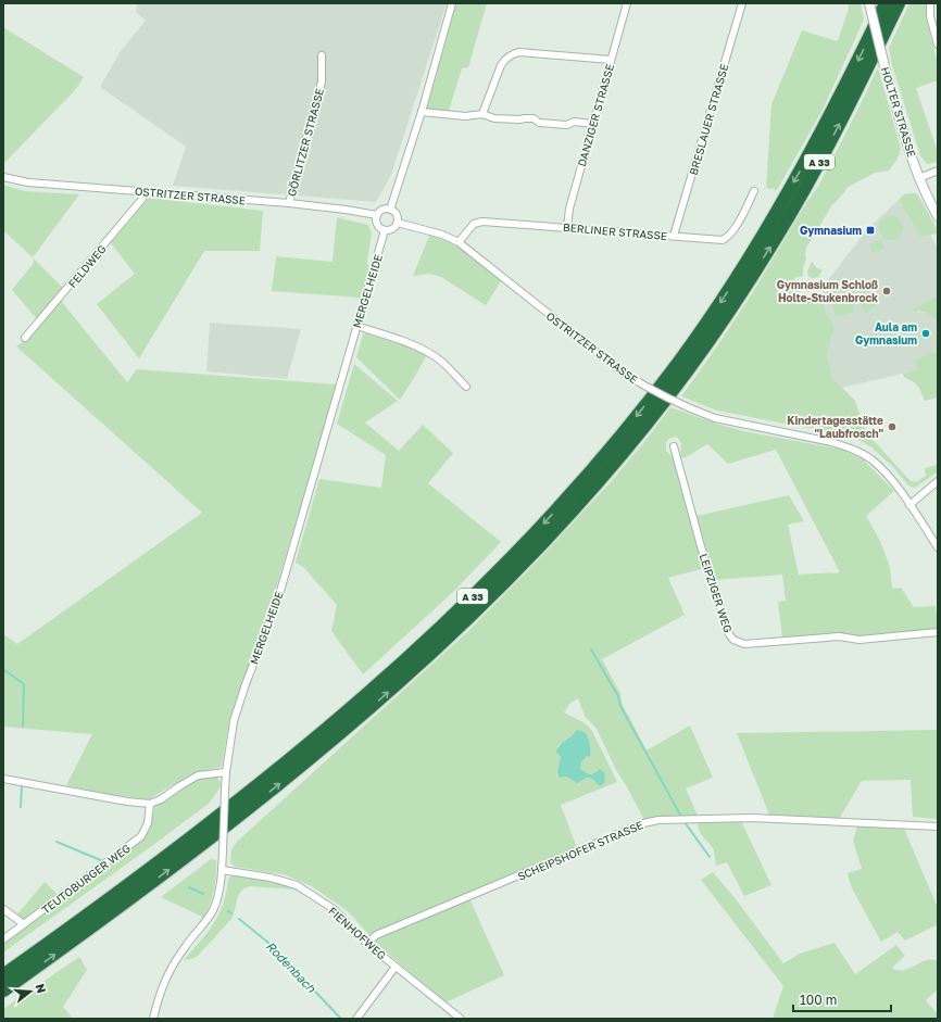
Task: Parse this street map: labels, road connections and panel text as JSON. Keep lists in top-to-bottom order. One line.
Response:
{"streets":{"highway":["A 33"],"street":["HOLTER STRASSE","DANZIGER STRASSE","BRESLAUER STRASSE","GÖRLITZER STRASSE","OSTRITZER STRASSE","BERLINER STRASSE","FELDWEG","MERGELHEIDE","LEIPZIGER WEG","SCHEIPSHOFER STRASSE","TEUTOBURGER WEG","FIENHOFWEG"]},"crossings":[["DANZIGER STRASSE","BERLINER STRASSE"],["BRESLAUER STRASSE","BERLINER STRASSE"],["GÖRLITZER STRASSE","OSTRITZER STRASSE"],["OSTRITZER STRASSE","BERLINER STRASSE"],["OSTRITZER STRASSE","FELDWEG"],["OSTRITZER STRASSE","MERGELHEIDE"],["MERGELHEIDE","FIENHOFWEG"],["SCHEIPSHOFER STRASSE","FIENHOFWEG"]],"water":["Rodenbach"],"places":{"transit":["Gymnasium"],"other":["Gymnasium Schloß Holte-Stukenbrock","Aula am Gymnasium","Kindertagesstätte \"Laubfrosch\""]},"scale_bar":"100 m","north":"right"}
